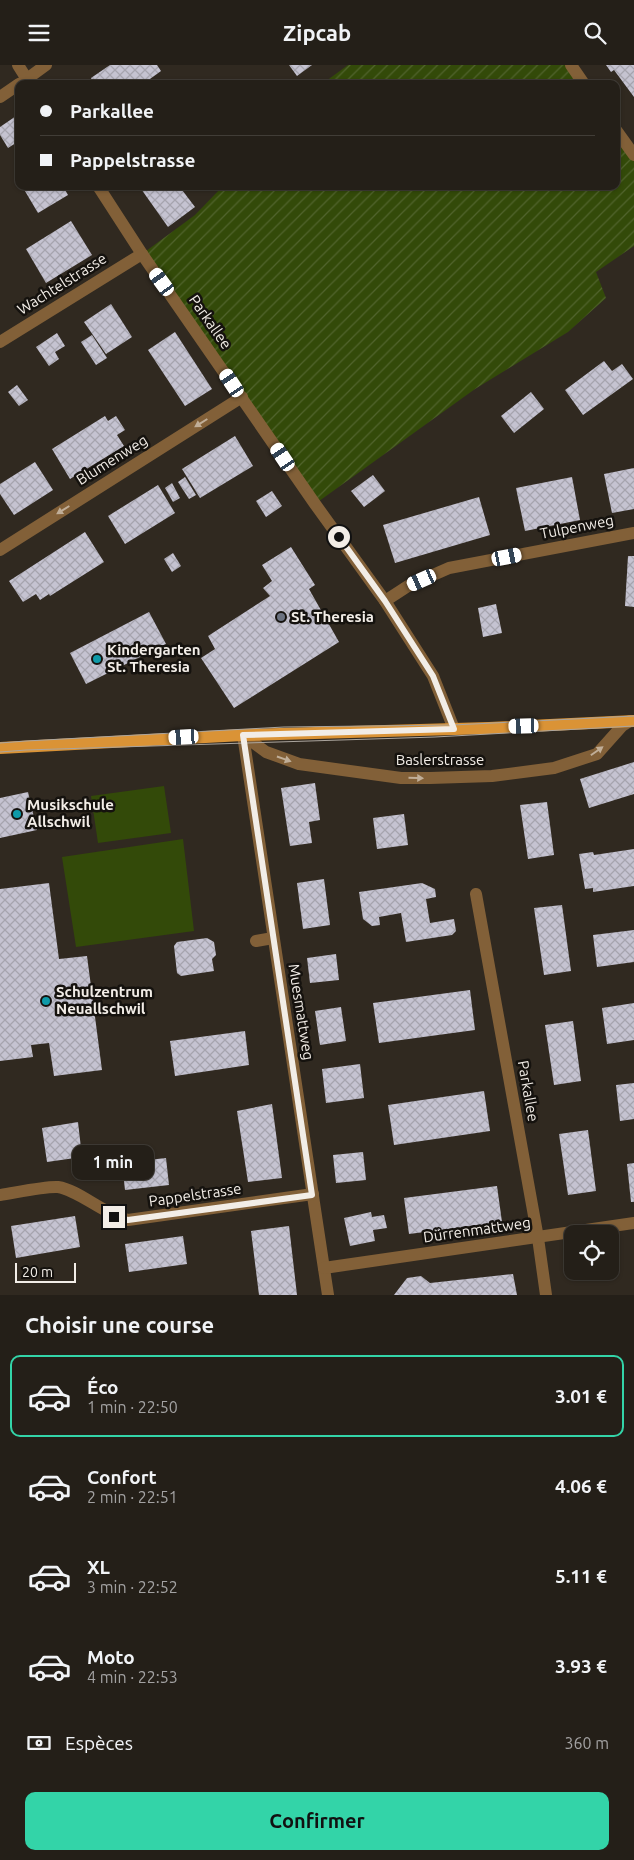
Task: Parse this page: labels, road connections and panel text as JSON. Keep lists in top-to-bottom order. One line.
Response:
{"streets":{"main road":["Baslerstrasse"],"street":["Wachtelstrasse","Parkallee","Blumenweg","Tulpenweg","Muesmattweg","Pappelstrasse","Dürrenmattweg"]},"crossings":[["Wachtelstrasse","Parkallee"],["Parkallee","Blumenweg"],["Parkallee","Tulpenweg"],["Parkallee","Baslerstrasse"],["Parkallee","Dürrenmattweg"],["Baslerstrasse","Muesmattweg"],["Muesmattweg","Pappelstrasse"],["Muesmattweg","Dürrenmattweg"]],"one_way":["Blumenweg"],"places":["St. Theresia","Kindergarten St. Theresia","Musikschule Allschwil","Schulzentrum Neuallschwil"],"scale_bar":"20 m","page":{"header":"Zipcab","banner":["Parkallee","Pappelstrasse"],"bubble":"1 min","scale":"20 m","heading":"Choisir une course","list":[{"name":"Éco","note":"1 min · 22:50","value":"3.01 €"},{"name":"Confort","note":"2 min · 22:51","value":"4.06 €"},{"name":"XL","note":"3 min · 22:52","value":"5.11 €"},{"name":"Moto","note":"4 min · 22:53","value":"3.93 €"}],"pay":["Espèces","360 m"],"buttons":"Confirmer"}}
